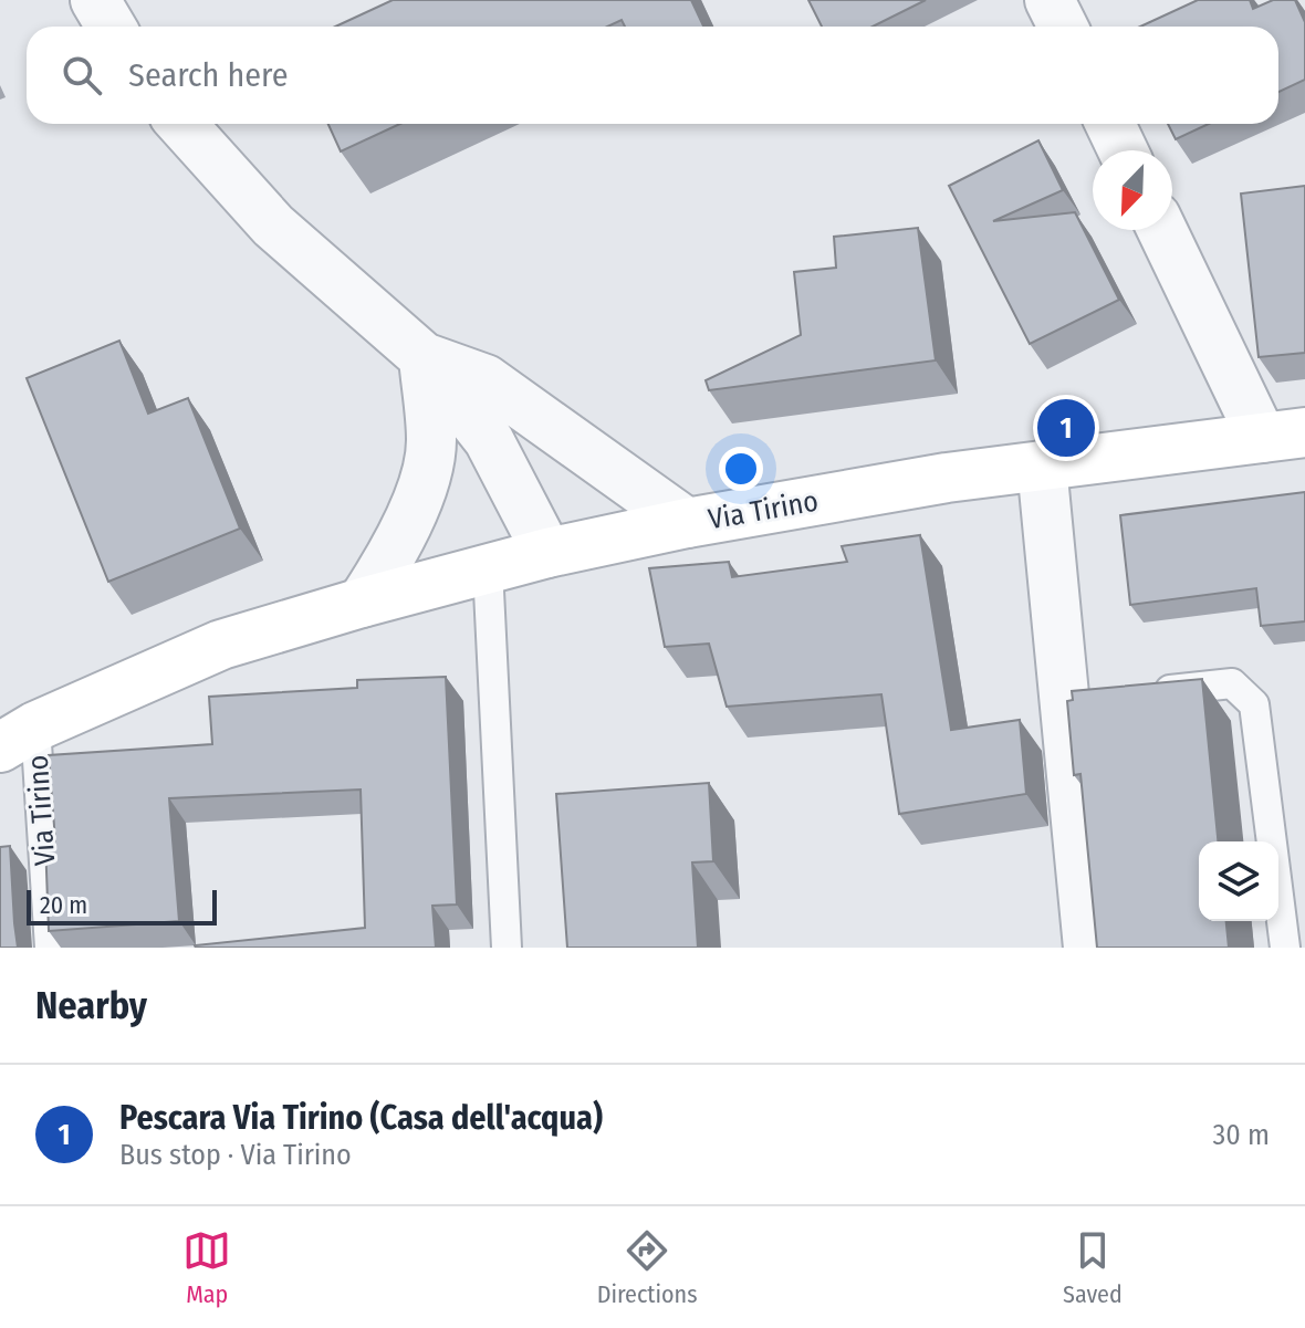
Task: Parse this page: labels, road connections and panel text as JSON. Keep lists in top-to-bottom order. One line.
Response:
{"streets":{"street":["Via Tirino"]},"scale_bar":"20 m","north":"bottom left","page":{"search":"Search here","pins":"1","scale":"20 m","heading":"Nearby","list":[{"mark":"1","name":"Pescara Via Tirino (Casa dell'acqua)","note":"Bus stop · Via Tirino","value":"30 m"}],"nav":["Map","Directions","Saved"]}}
